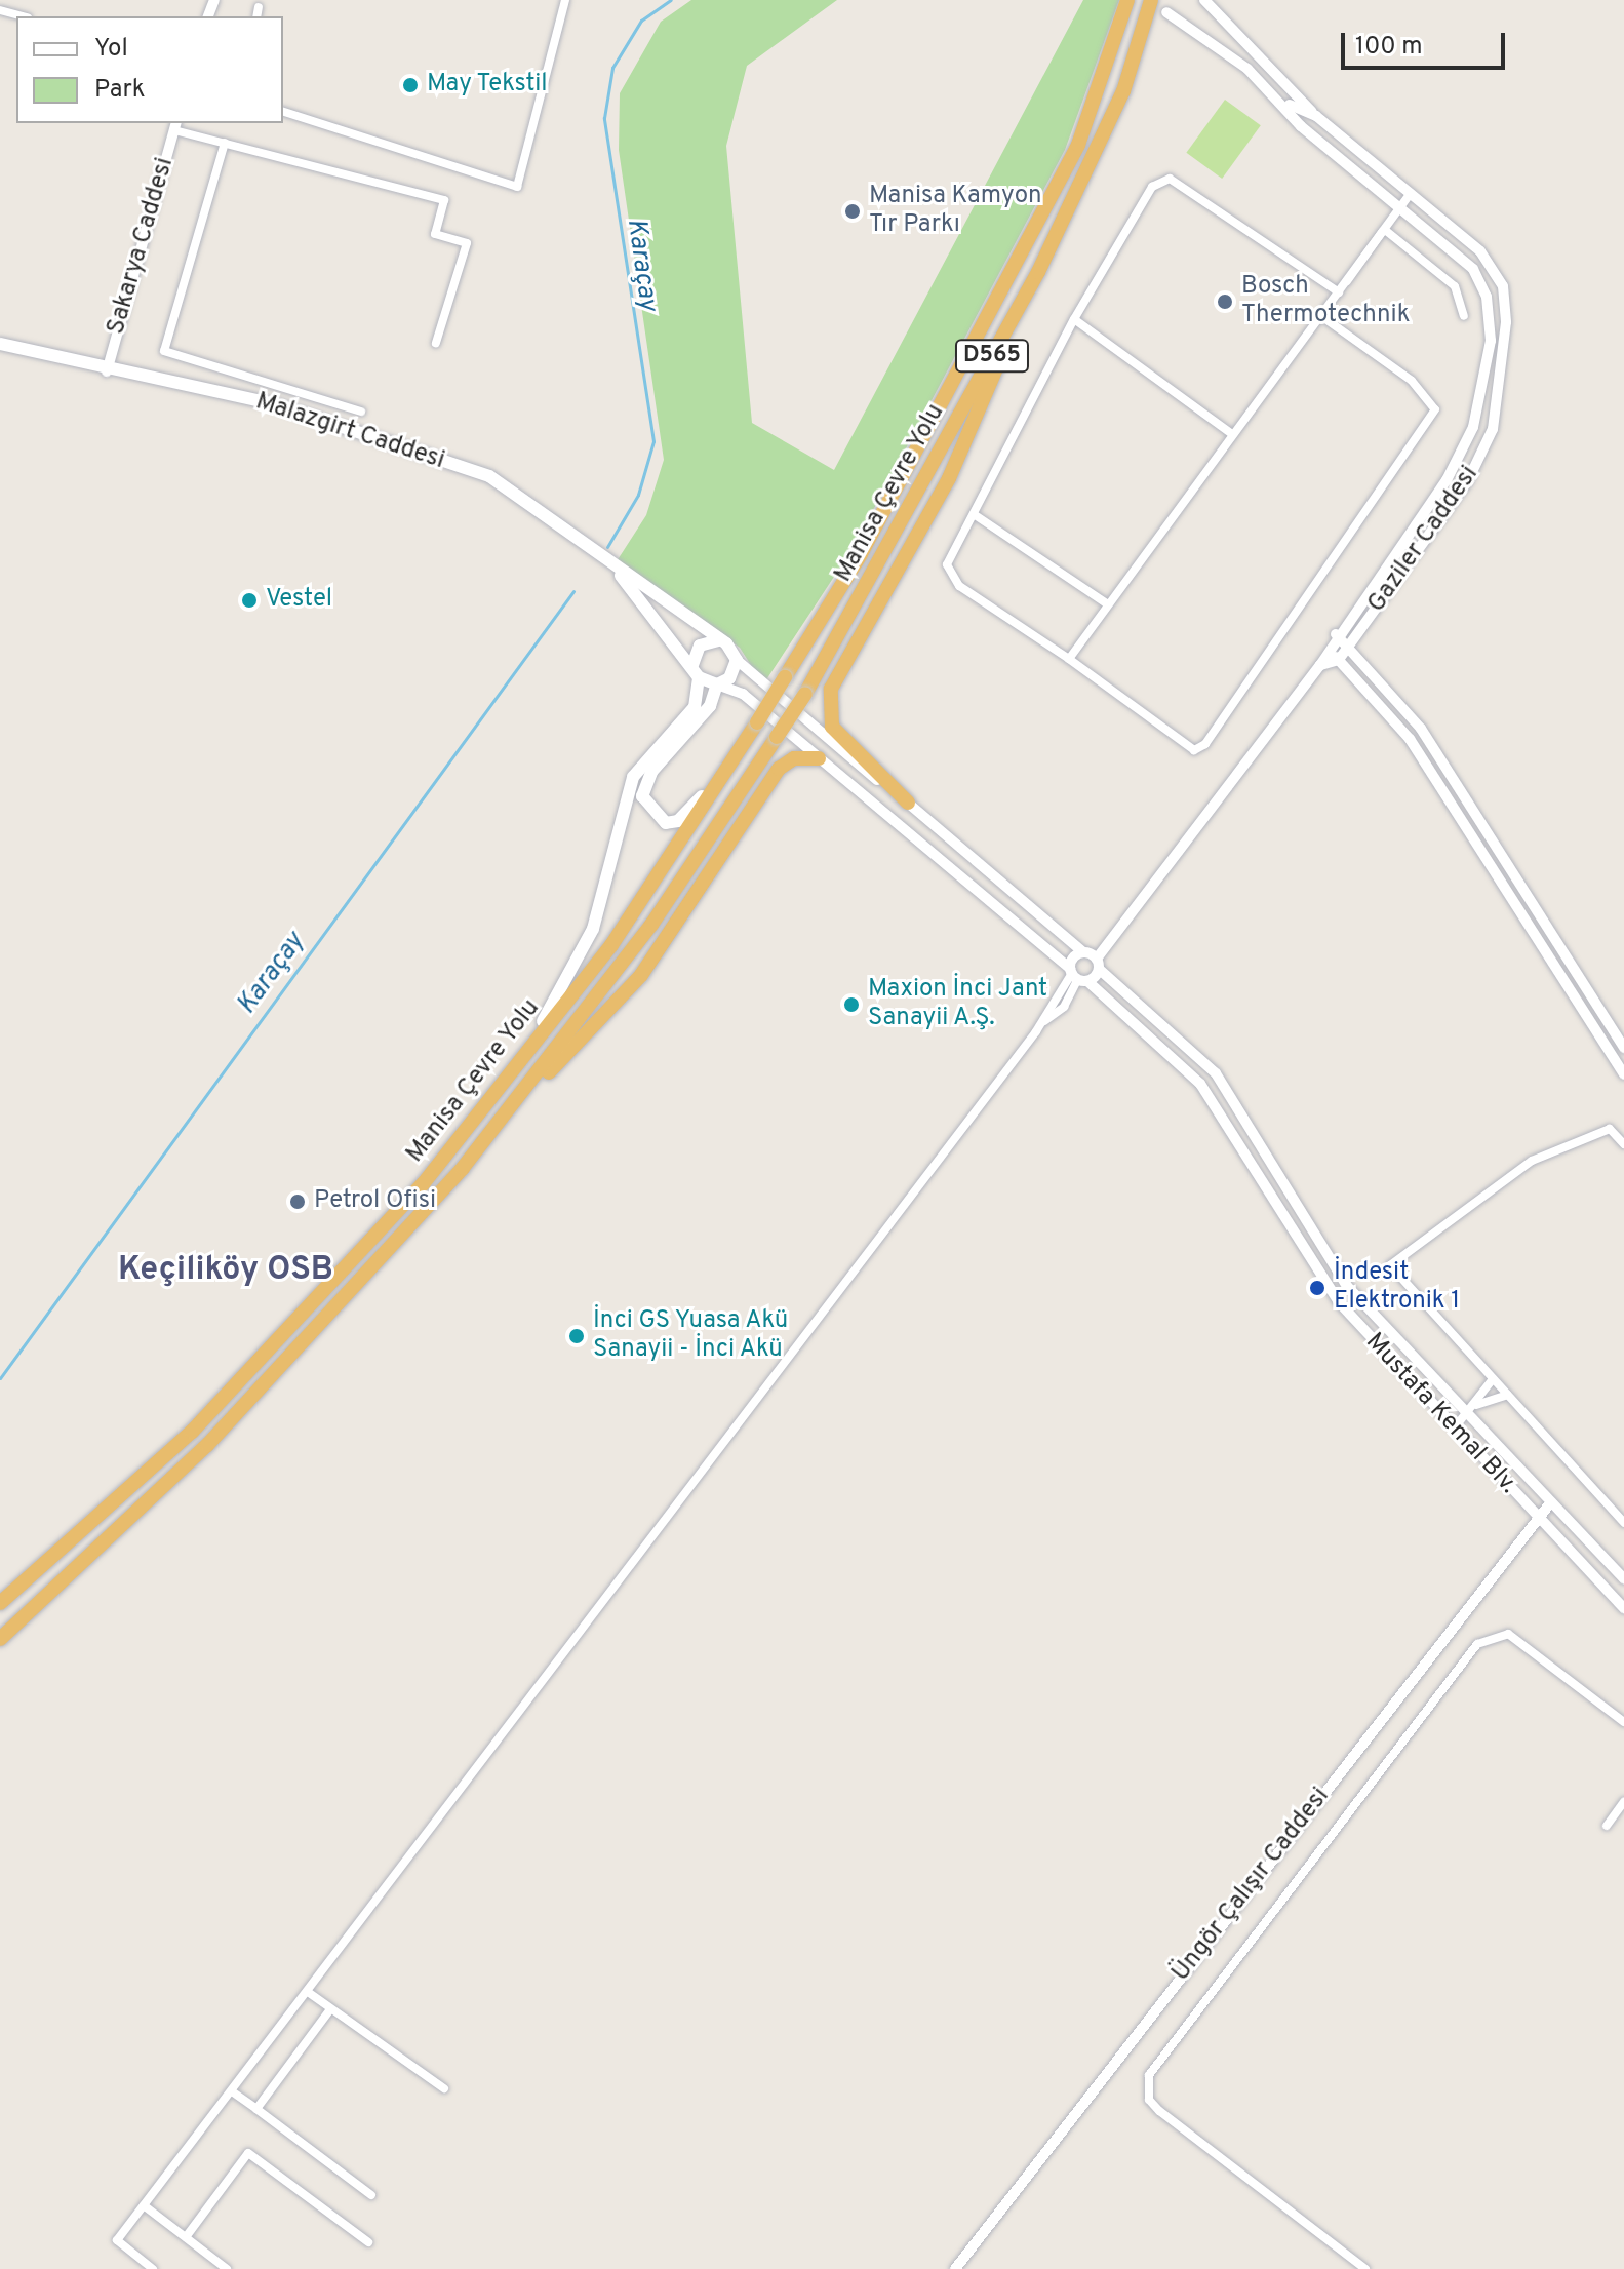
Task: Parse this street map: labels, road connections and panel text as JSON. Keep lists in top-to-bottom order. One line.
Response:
{"streets":{"highway":["D565","Manisa Çevre Yolu"],"main road":["Malazgirt Caddesi"],"street":["Sakarya Caddesi","Gaziler Caddesi","Mustafa Kemal Blv.","Üngör Çalışır Caddesi"]},"crossings":[["Sakarya Caddesi","Malazgirt Caddesi"],["Gaziler Caddesi","Mustafa Kemal Blv."],["Mustafa Kemal Blv.","Üngör Çalışır Caddesi"]],"districts":["Keçiliköy OSB"],"water":["Karaçay"],"places":["May Tekstil","Manisa Kamyon Tır Parkı","Bosch Thermotechnik","Vestel","Maxion İnci Jant Sanayii A.Ş.","Petrol Ofisi","İndesit Elektronik 1","İnci GS Yuasa Akü Sanayii - İnci Akü"],"legend":["Yol","Park"],"scale_bar":"100 m"}
